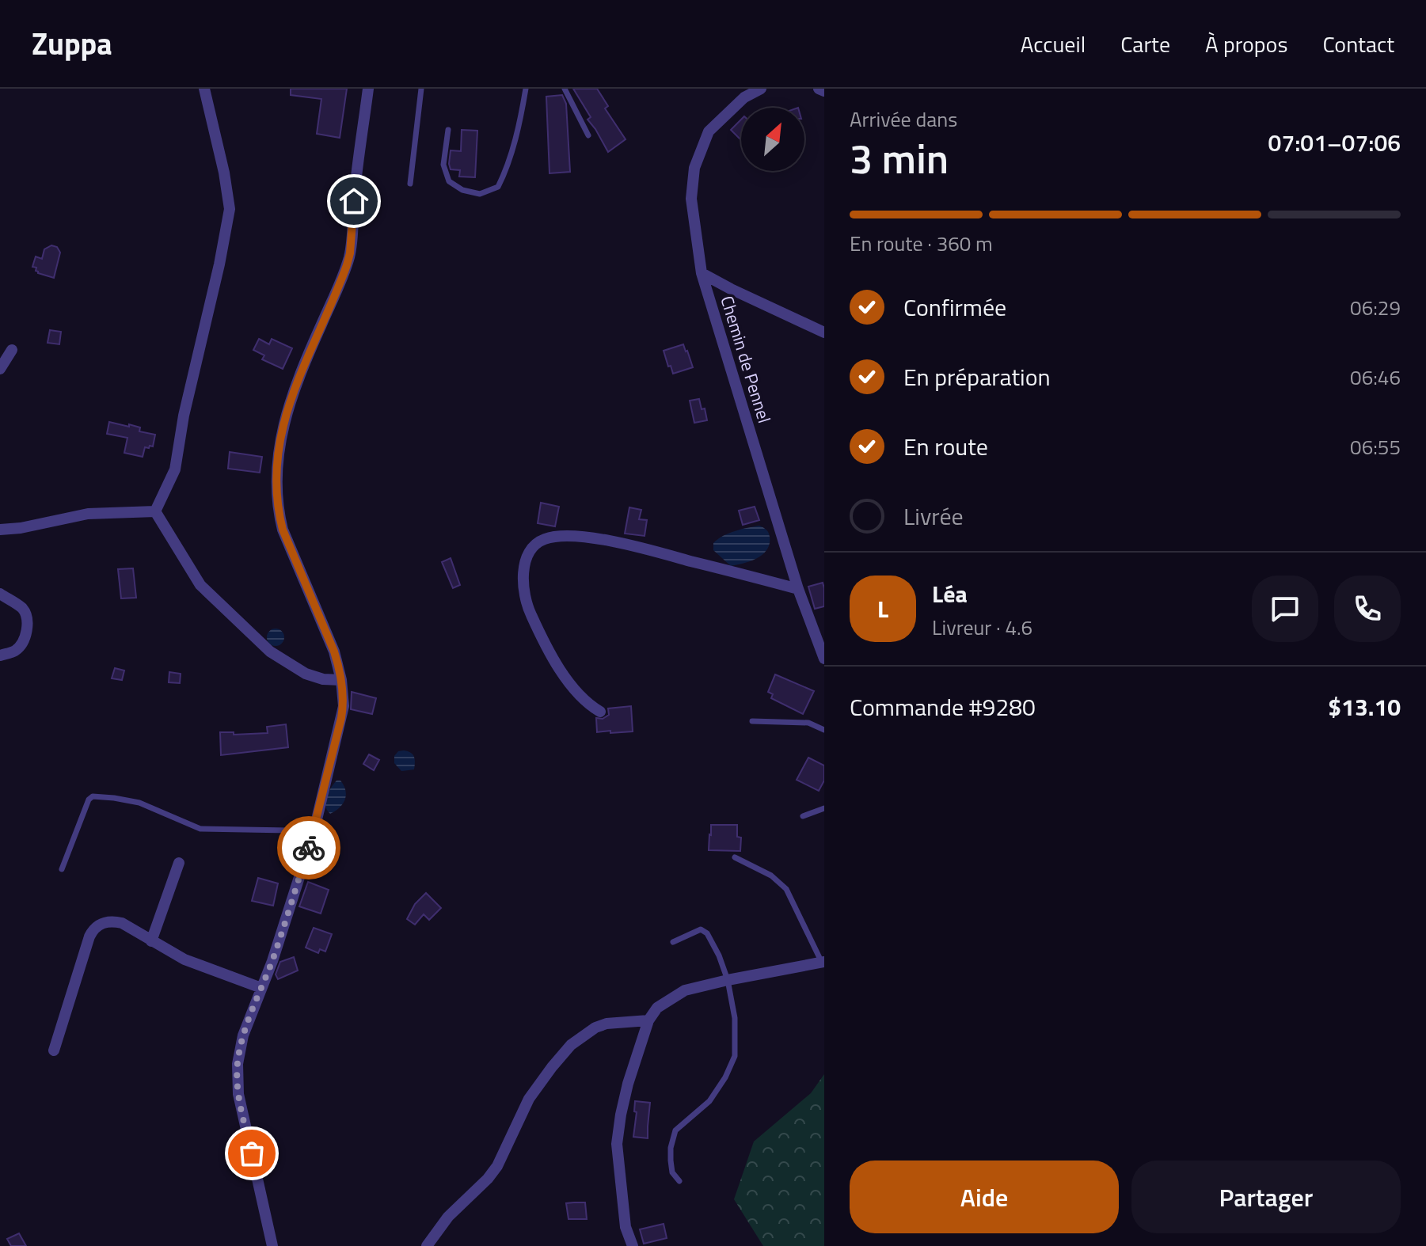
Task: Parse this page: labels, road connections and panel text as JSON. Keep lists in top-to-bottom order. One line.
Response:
{"streets":{"street":["Chemin de Pennel"]},"north":"top right","page":{"header":"Zuppa","nav":["Accueil","Carte","À propos","Contact"],"heading":["3 min","Arrivée dans","07:01–07:06"],"panel":["Léa","Livreur · 4.6","Commande #9280","$13.10"],"bar":"En route · 360 m","list":[["Confirmée","06:29"],["En préparation","06:46"],["En route","06:55"],"Livrée"],"round":"L","buttons":["Aide","Partager"]}}
